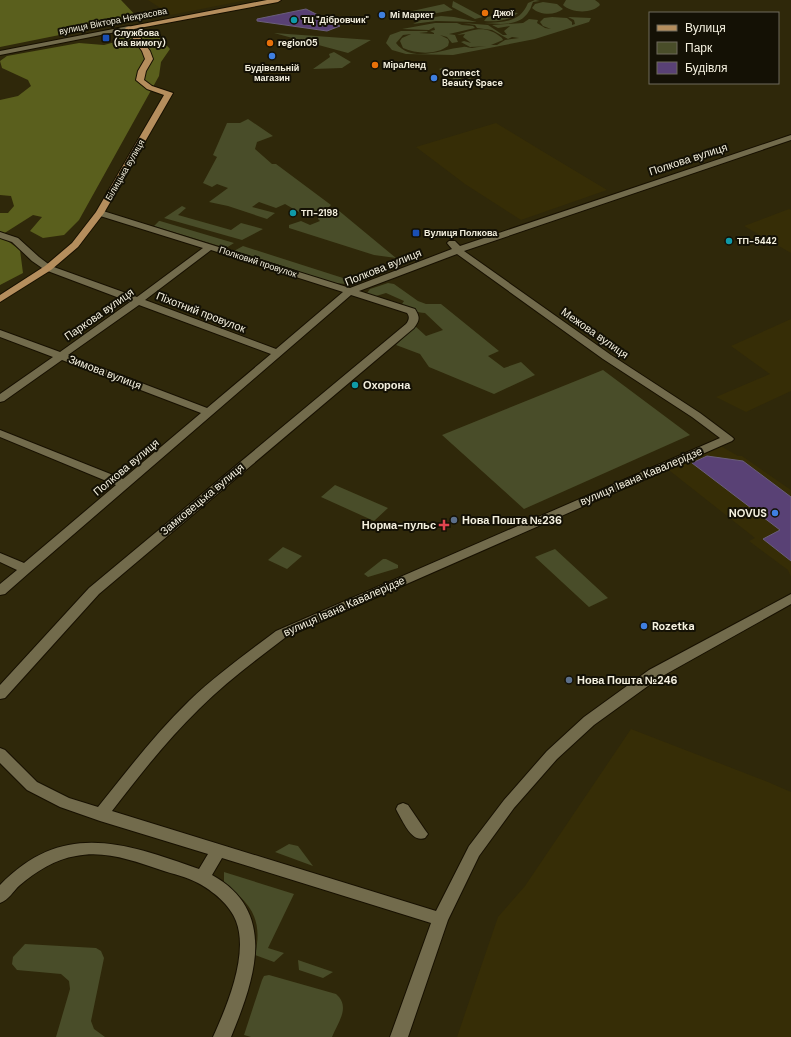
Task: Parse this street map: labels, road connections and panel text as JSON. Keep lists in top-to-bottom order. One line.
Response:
{"streets":{"main road":["вулиця Віктора Некрасова","Білицька вулиця"],"street":["Полкова вулиця","Полковий провулок","Піхотний провулок","Паркова вулиця","Межова вулиця","Зимова вулиця","вулиця Івана Кавалерідзе","Замковецька вулиця"]},"crossings":[["вулиця Віктора Некрасова","Білицька вулиця"],["Полкова вулиця","Полковий провулок"],["Полкова вулиця","Піхотний провулок"],["Полкова вулиця","Межова вулиця"],["Полкова вулиця","Зимова вулиця"],["Білицька вулиця","Полковий провулок"],["Білицька вулиця","Піхотний провулок"],["Полковий провулок","Паркова вулиця"],["Полковий провулок","Замковецька вулиця"],["Піхотний провулок","Паркова вулиця"],["Паркова вулиця","Зимова вулиця"],["Межова вулиця","вулиця Івана Кавалерідзе"]],"places":{"other":["Джої","Мі Маркет","ТЦ \"Дібровчик\"","region05","Будівельній магазин","МіраЛенд","Connect Beauty Space","ТП-2198","ТП-5442","Охорона","NOVUS","Нова Пошта №236","Rozetka","Нова Пошта №246"],"transit":["Службова (на вимогу)","Вулиця Полкова"],"health":["Норма-пульс"]},"legend":["Вулиця","Парк","Будівля"]}
